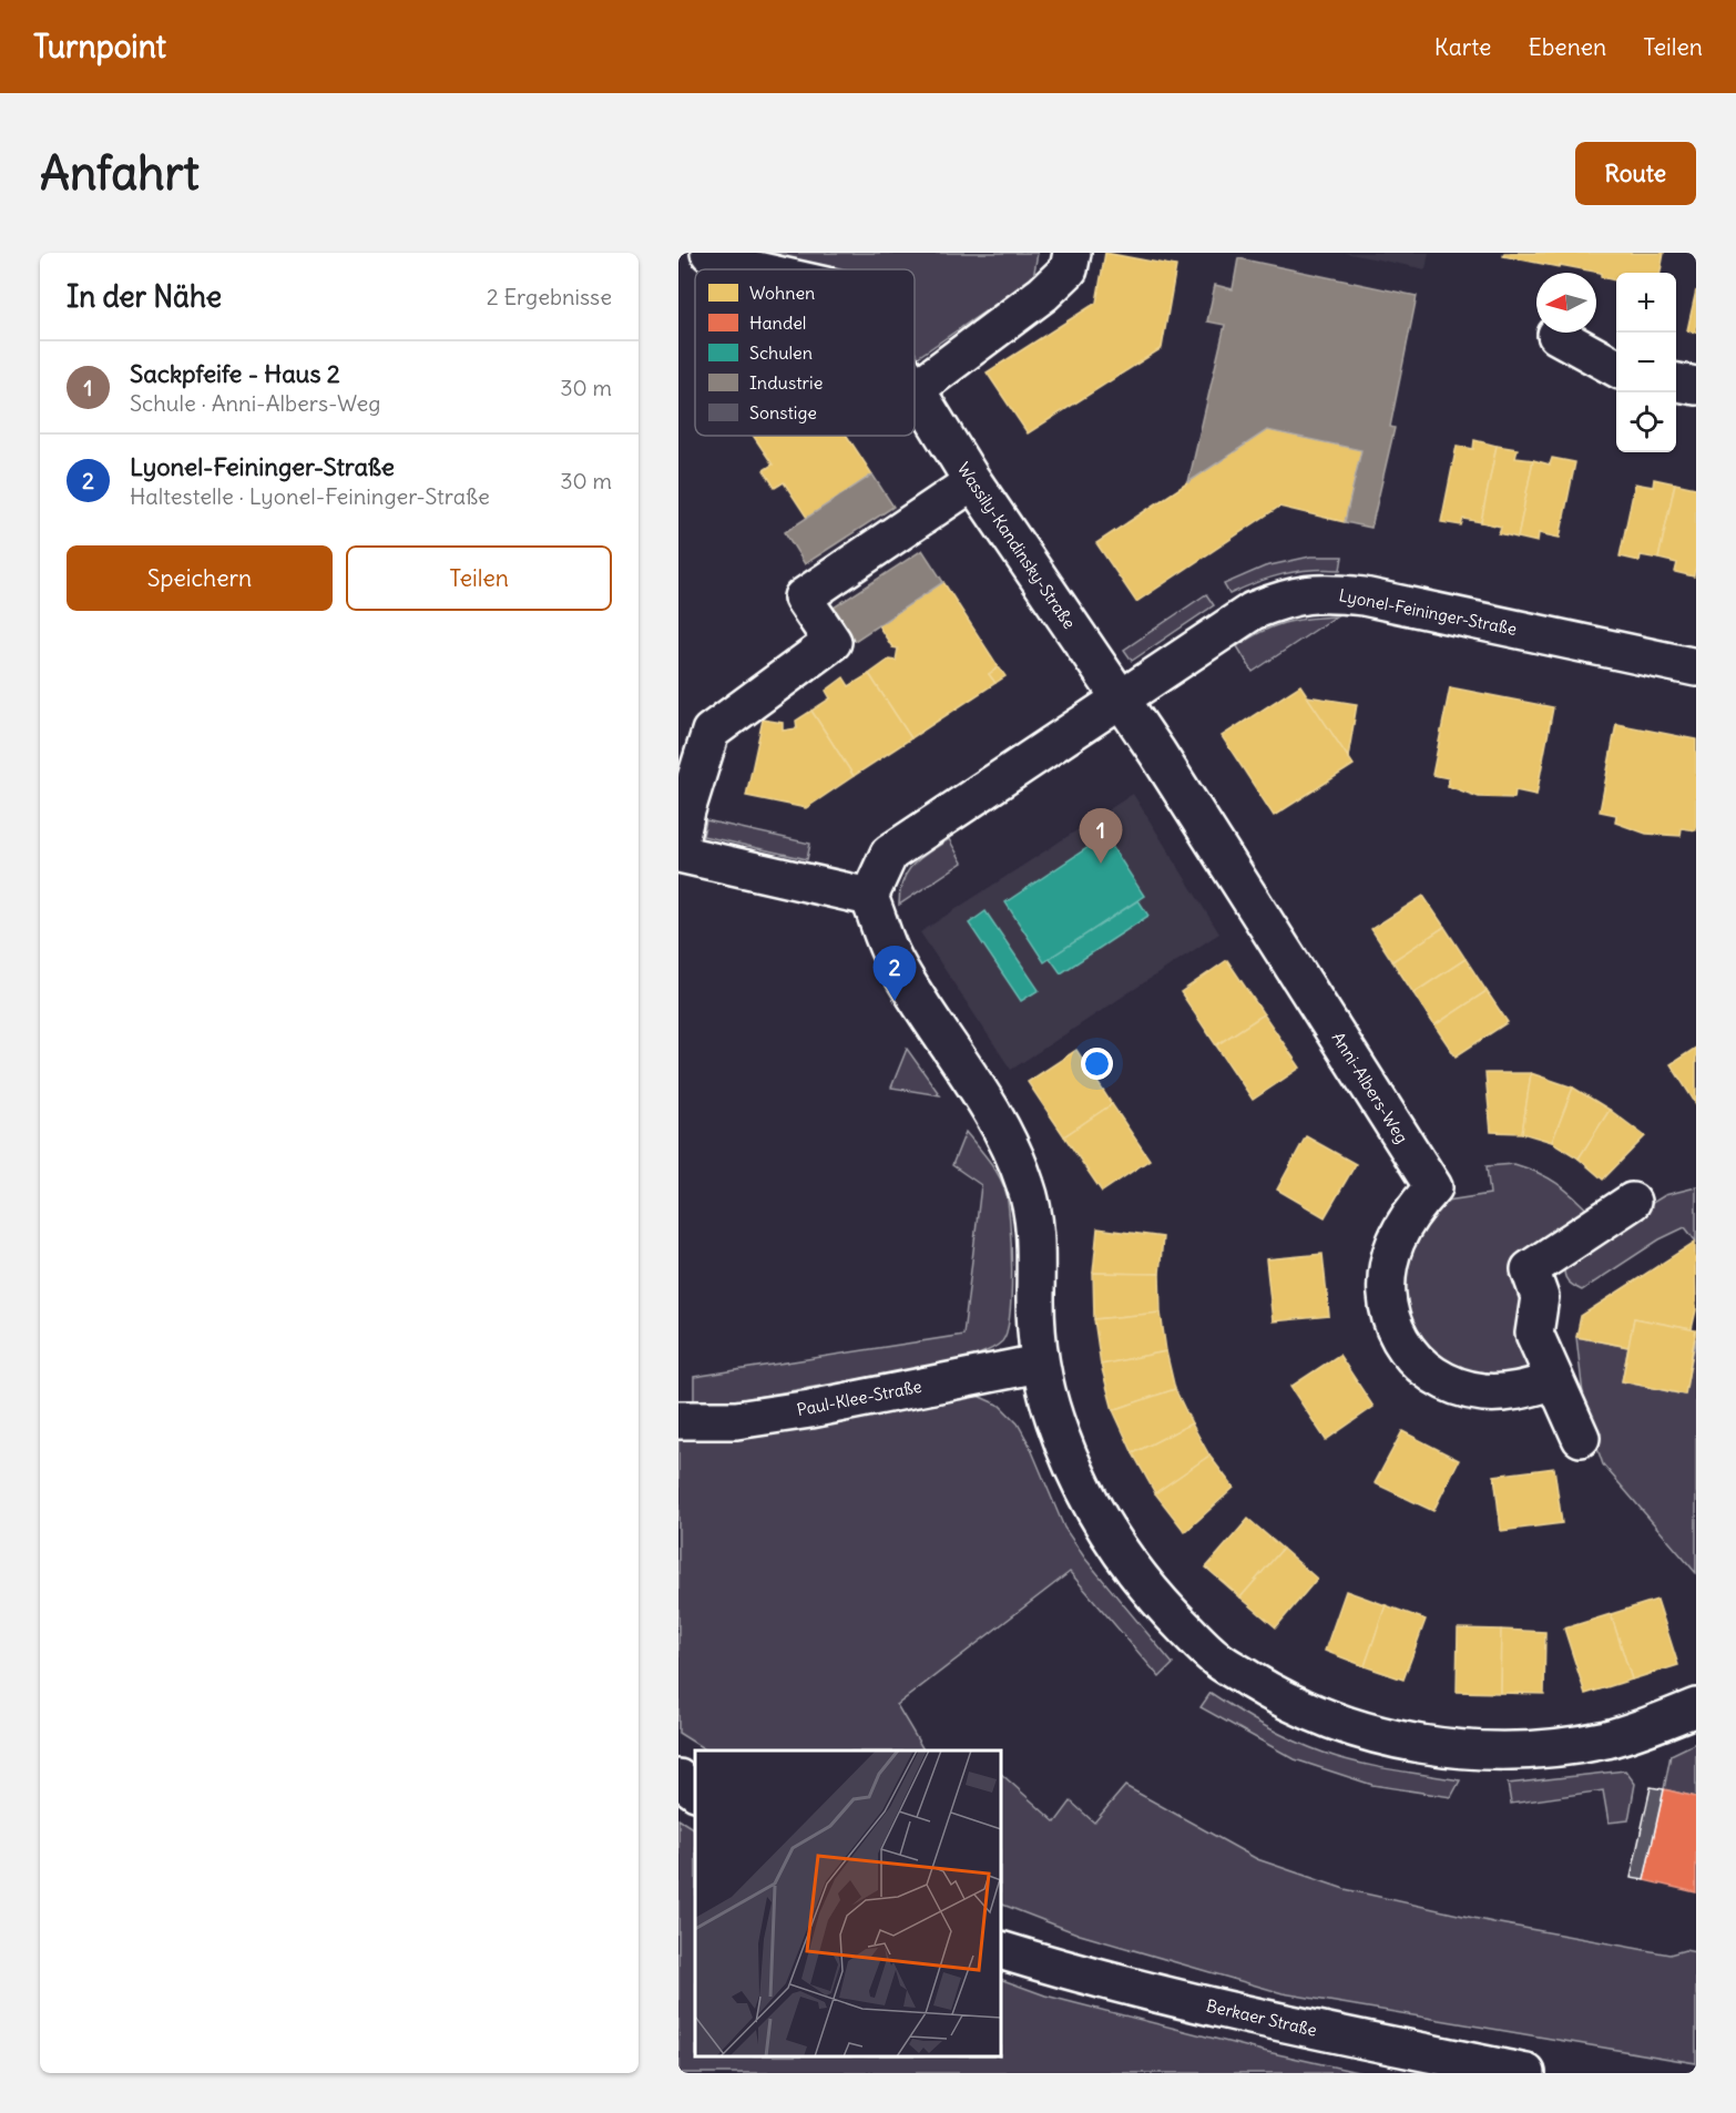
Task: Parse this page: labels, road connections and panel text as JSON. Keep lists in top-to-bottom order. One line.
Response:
{"streets":{"street":["Wassily-Kandinsky-Straße","Lyonel-Feininger-Straße","Anni-Albers-Weg","Paul-Klee-Straße","Berkaer Straße"]},"crossings":[["Wassily-Kandinsky-Straße","Lyonel-Feininger-Straße"],["Wassily-Kandinsky-Straße","Anni-Albers-Weg"],["Lyonel-Feininger-Straße","Anni-Albers-Weg"]],"legend":["Wohnen","Handel","Schulen","Industrie","Sonstige"],"north":"left","page":{"header":"Turnpoint","nav":["Karte","Ebenen","Teilen"],"buttons":["Route",["Speichern","Teilen"]],"title":"Anfahrt","heading":["In der Nähe","2 Ergebnisse"],"map_buttons":["+","−"],"list":[{"mark":"1","name":"Sackpfeife - Haus 2","note":"Schule · Anni-Albers-Weg","value":"30 m"},{"mark":"2","name":"Lyonel-Feininger-Straße","note":"Haltestelle · Lyonel-Feininger-Straße","value":"30 m"}],"pins":["1","2"]}}
